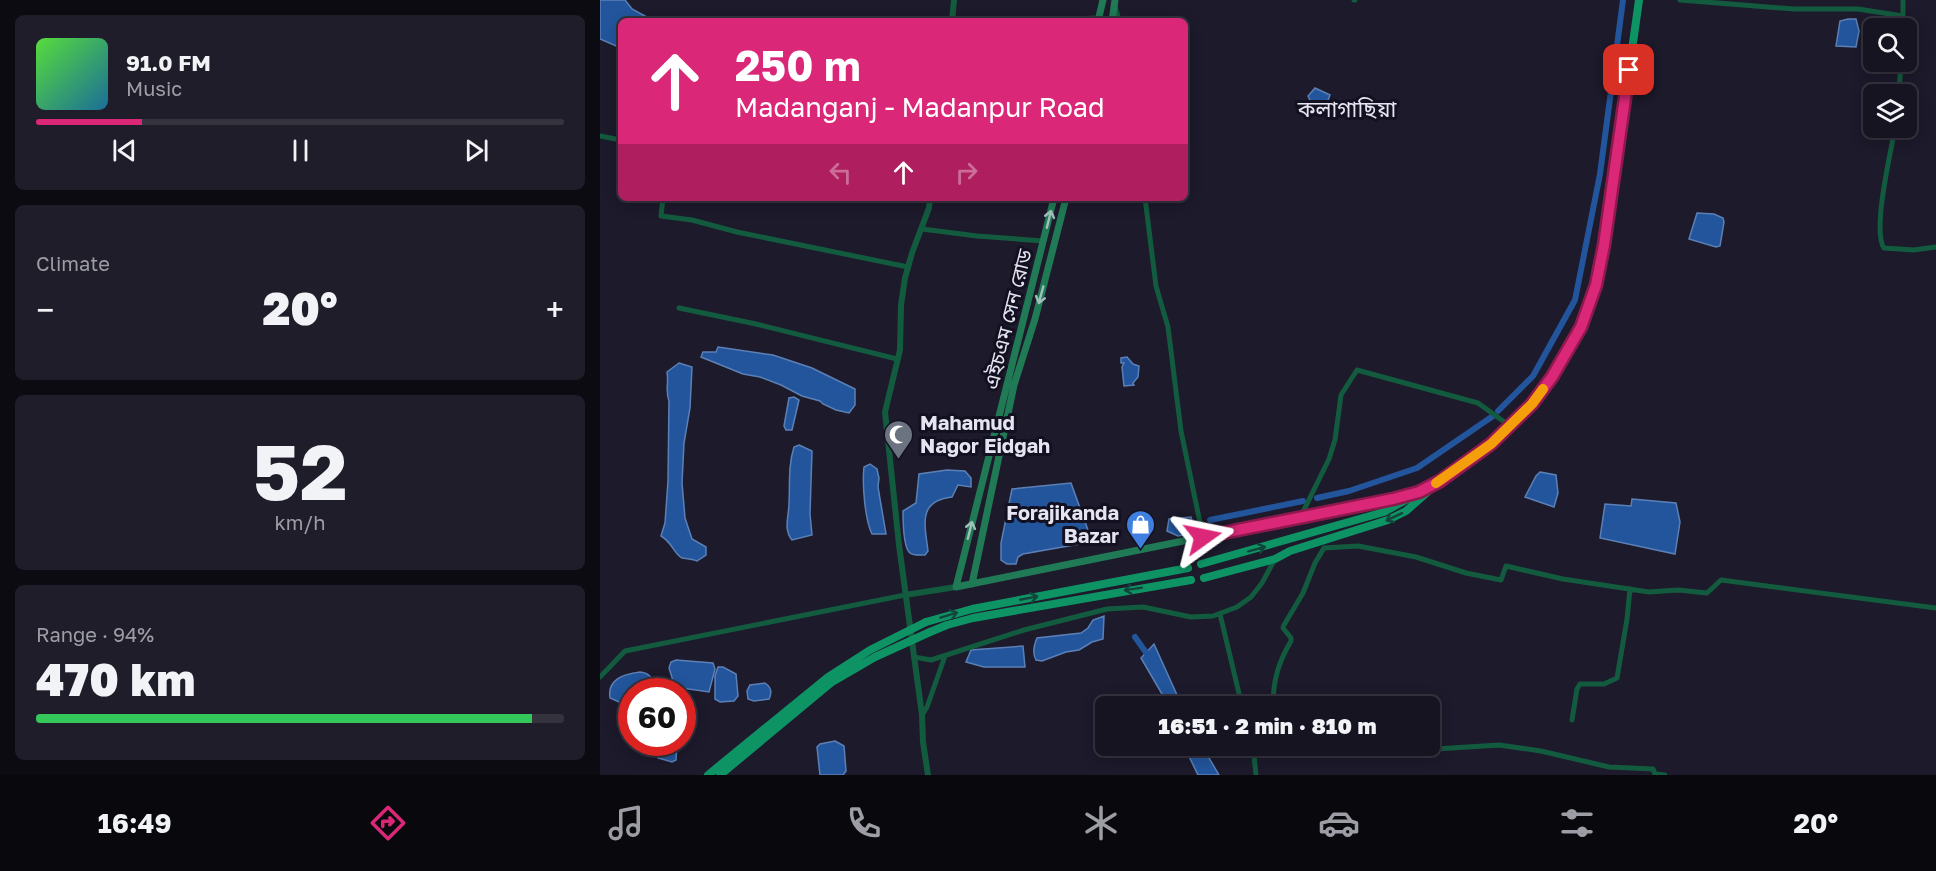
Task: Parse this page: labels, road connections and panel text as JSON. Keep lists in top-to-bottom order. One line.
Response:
{"streets":{"main road":["এইচএম সেন রোড"]},"districts":["কলাগাছিয়া"],"places":{"mosque":["Mahamud Nagor Eidgah"],"shop":["Forajikanda Bazar"]},"page":{"turn":["250 m","Madanganj - Madanpur Road"],"song":["91.0 FM","Music"],"tile":["Climate",["52","km/h"],["Range · 94%","470 km"]],"heat":["−","20°","+"],"limit":"60","trip":"16:51 · 2 min · 810 m","tabs":["16:49","20°"]}}
